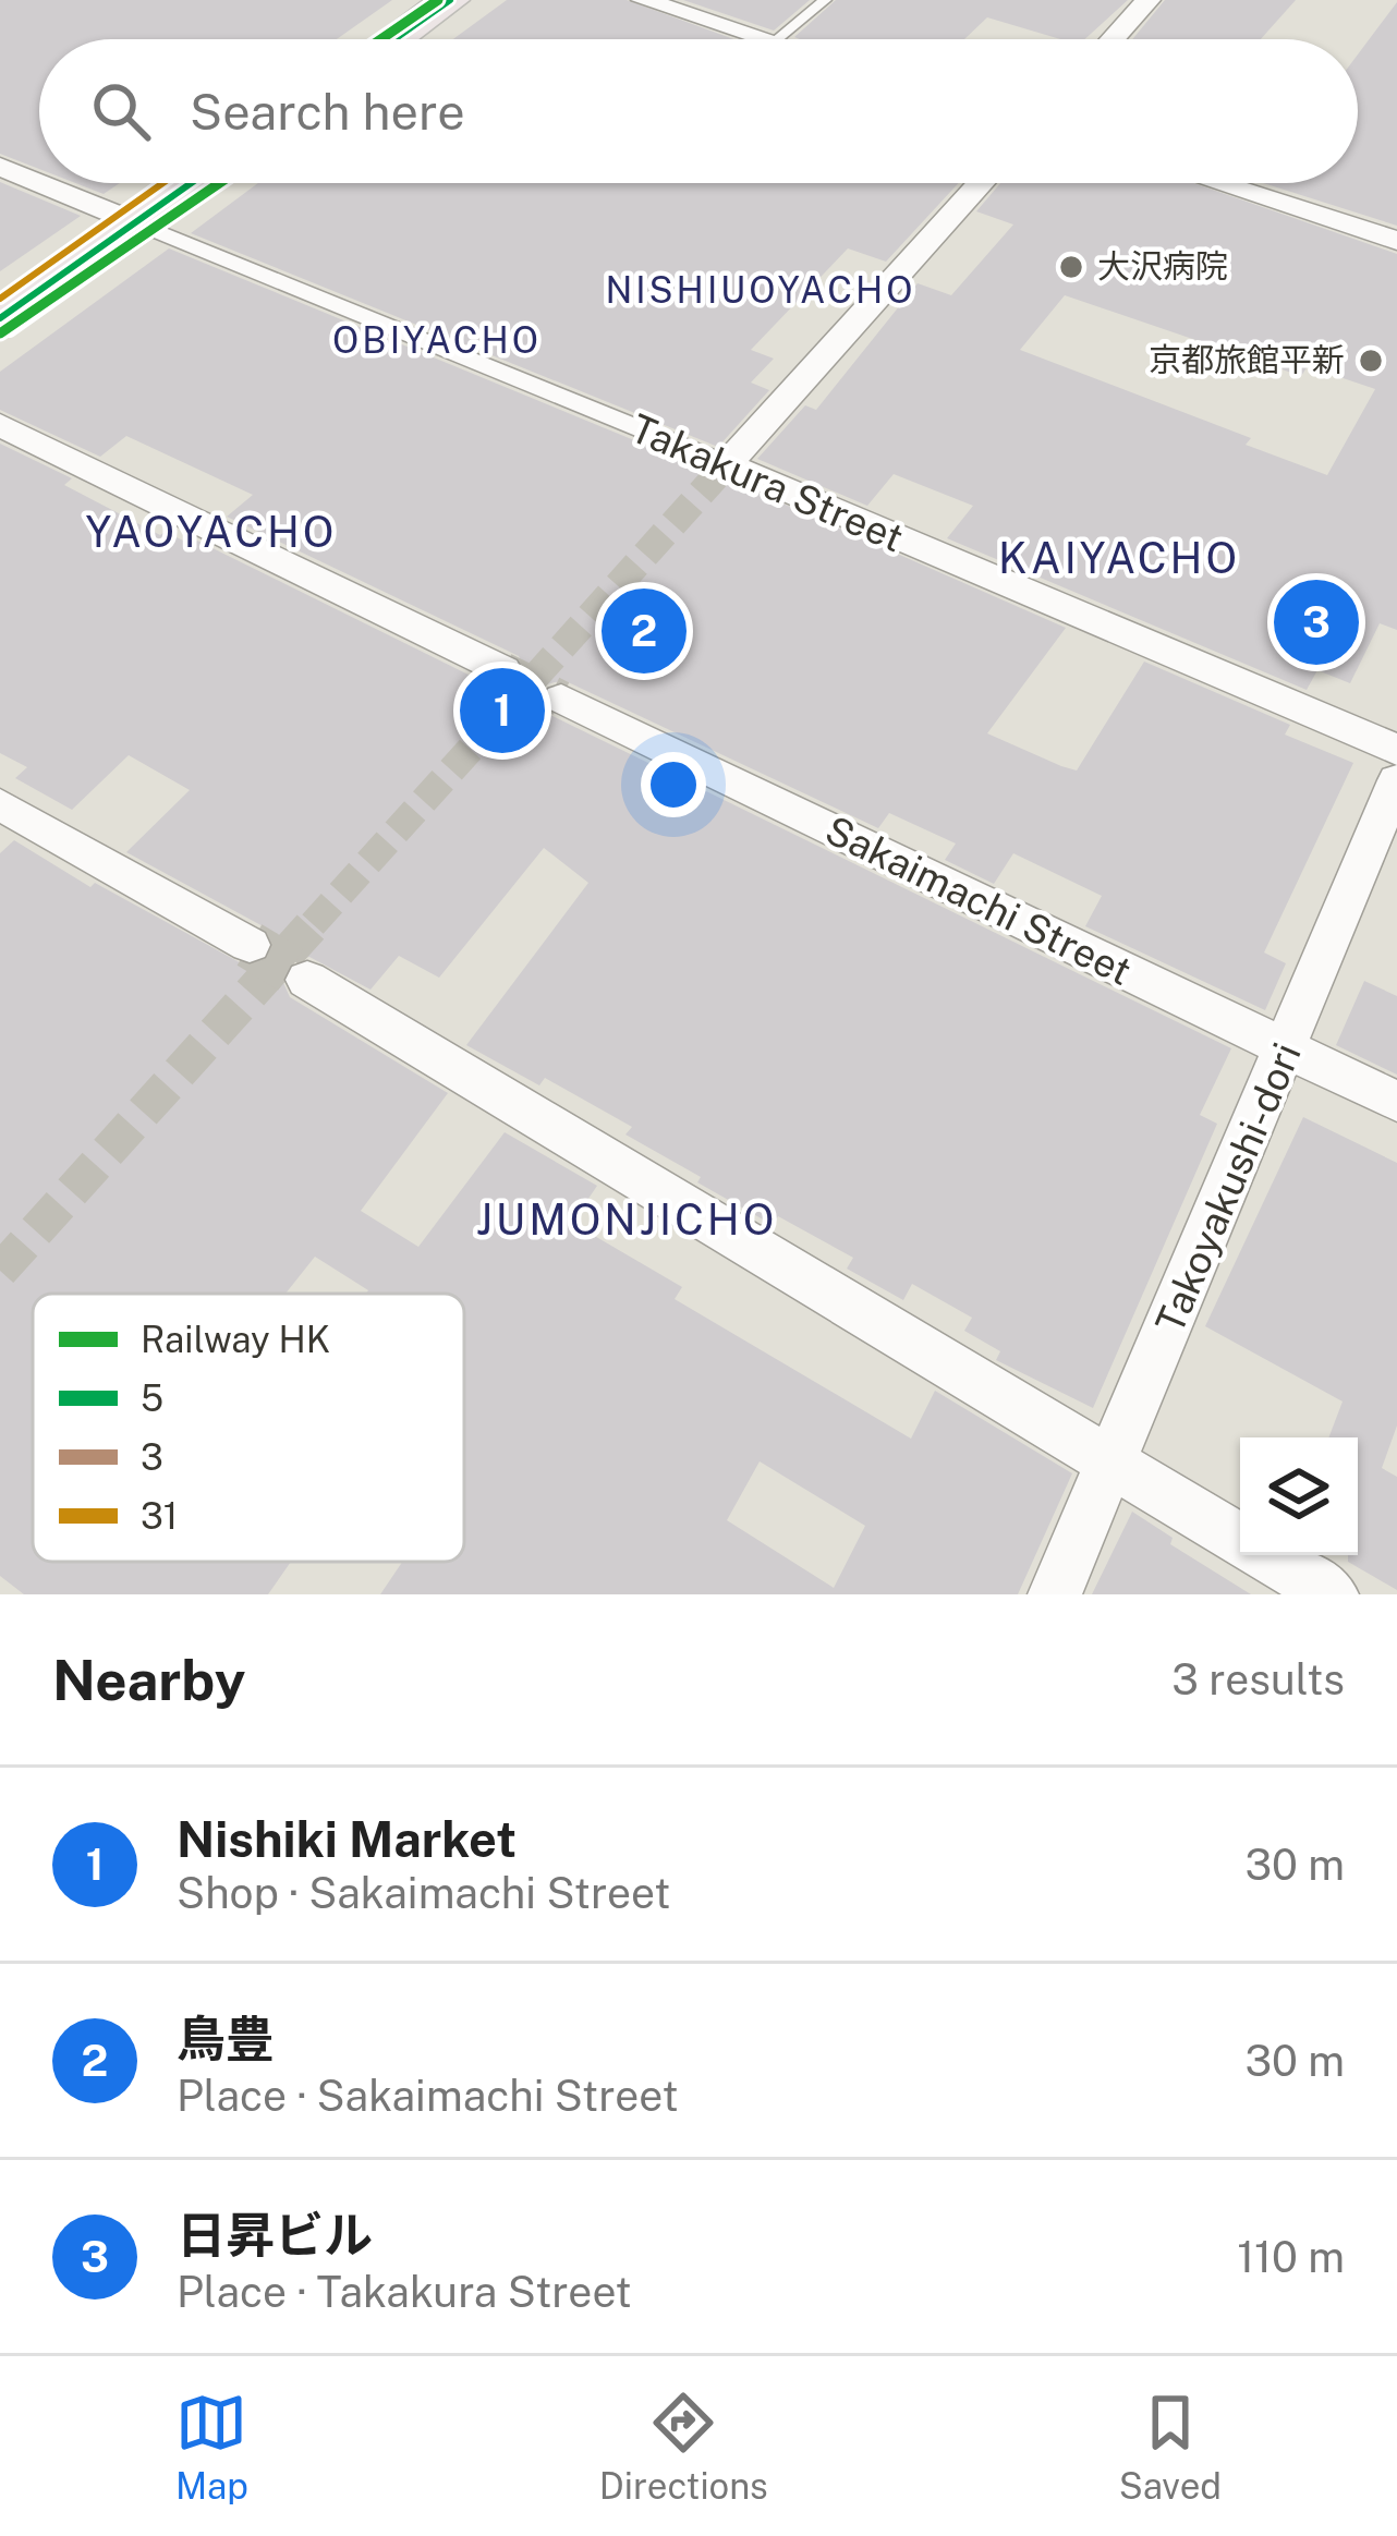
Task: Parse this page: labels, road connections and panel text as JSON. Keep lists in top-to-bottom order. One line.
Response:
{"streets":{"street":["Takakura Street","Sakaimachi Street","Takoyakushi-dori"]},"crossings":[["Sakaimachi Street","Takoyakushi-dori"]],"districts":["NISHIUOYACHO","OBIYACHO","YAOYACHO","KAIYACHO","JUMONJICHO"],"places":["大沢病院","京都旅館平新"],"lines":["rail line HK","transit line 5","transit line 3","transit line 31"],"legend":["Railway HK","5","3","31"],"page":{"search":"Search here","pins":["3","2","1"],"heading":["Nearby","3 results"],"list":[{"mark":"1","name":"Nishiki Market","note":"Shop · Sakaimachi Street","value":"30 m"},{"mark":"2","name":"鳥豊","note":"Place · Sakaimachi Street","value":"30 m"},{"mark":"3","name":"日昇ビル","note":"Place · Takakura Street","value":"110 m"}],"nav":["Map","Directions","Saved"]}}
